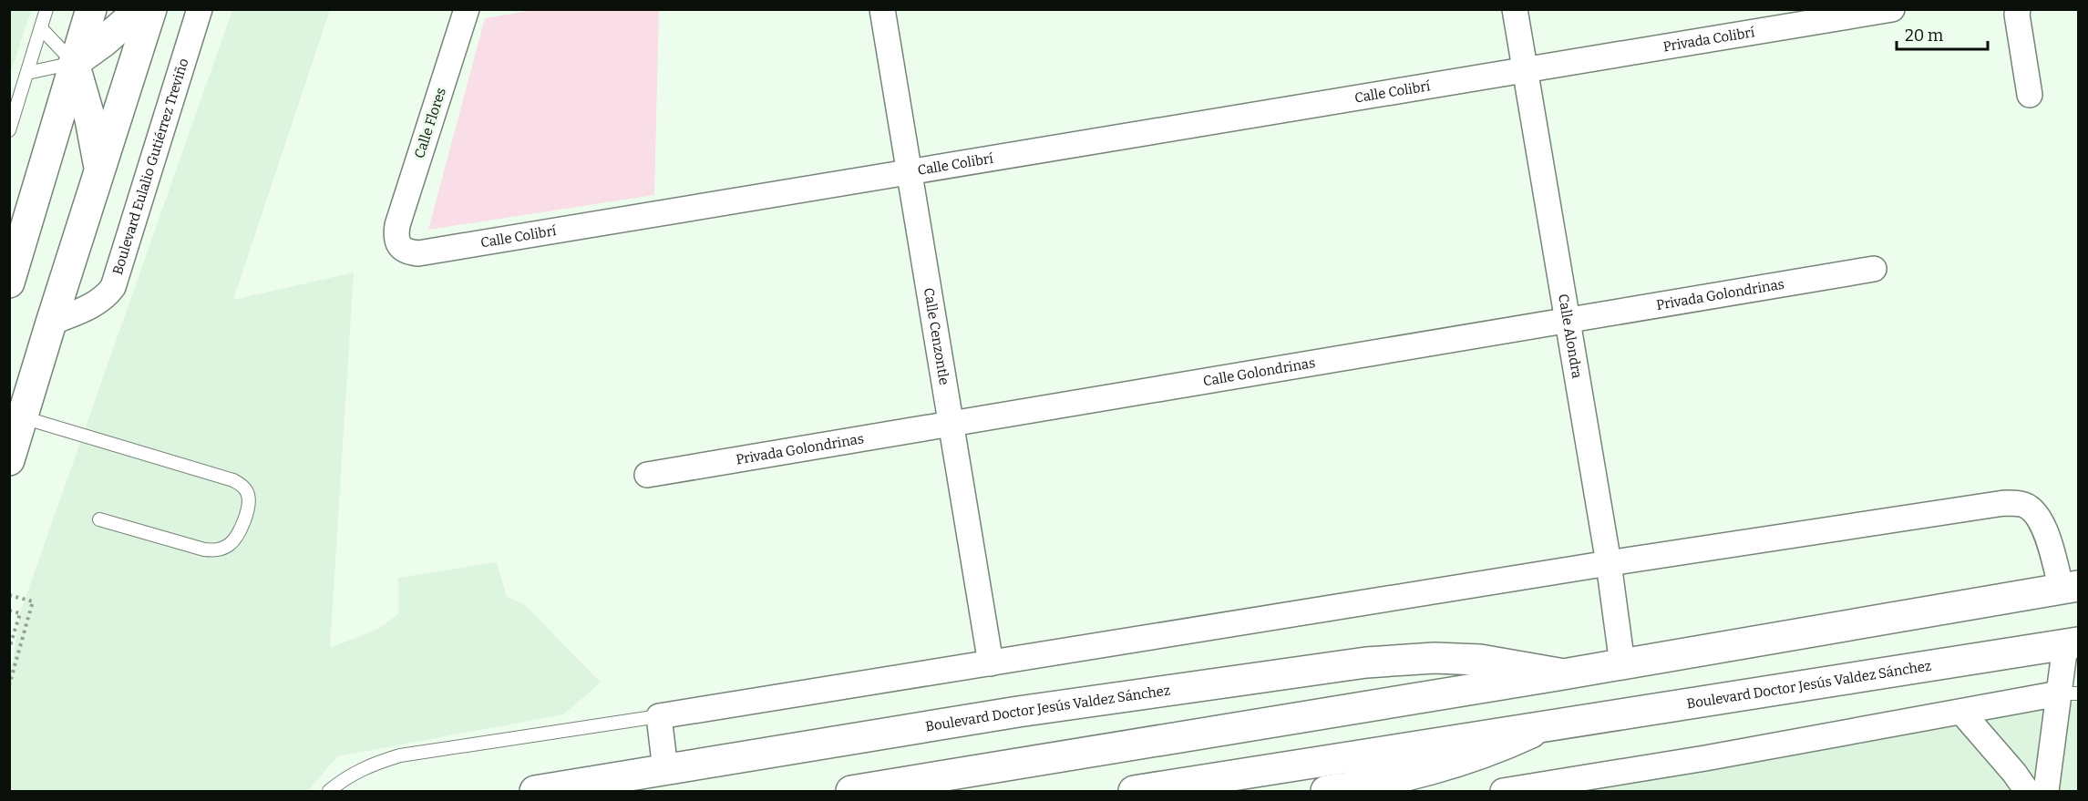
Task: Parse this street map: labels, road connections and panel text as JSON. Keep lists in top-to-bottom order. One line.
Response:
{"streets":{"main road":["Boulevard Doctor Jesús Valdez Sánchez"],"street":["Privada Colibrí","Calle Colibrí","Calle Flores","Boulevard Eulalio Gutiérrez Treviño","Privada Golondrinas","Calle Cenzontle","Calle Alondra","Calle Golondrinas"]},"crossings":[["Privada Colibrí","Calle Colibrí"],["Privada Colibrí","Calle Alondra"],["Calle Colibrí","Calle Flores"],["Calle Colibrí","Calle Cenzontle"],["Calle Colibrí","Calle Alondra"],["Privada Golondrinas","Calle Cenzontle"],["Privada Golondrinas","Calle Alondra"],["Privada Golondrinas","Calle Golondrinas"],["Calle Cenzontle","Calle Golondrinas"],["Calle Alondra","Calle Golondrinas"],["Calle Alondra","Boulevard Doctor Jesús Valdez Sánchez"]],"scale_bar":"20 m"}
